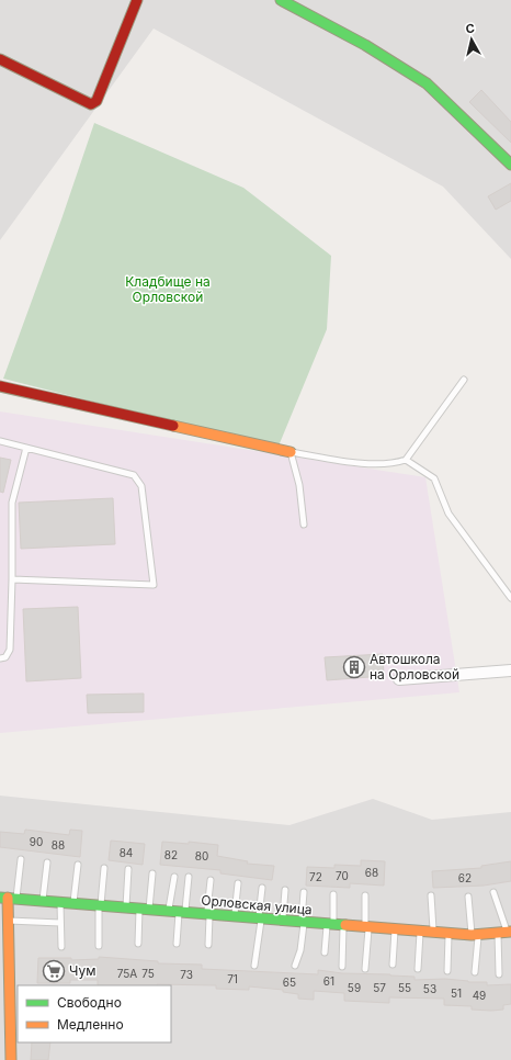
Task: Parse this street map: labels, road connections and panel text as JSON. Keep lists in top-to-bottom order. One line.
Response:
{"streets":{"street":["Орловская улица"]},"parks":["Кладбище на Орловской"],"places":{"building":["Автошкола на Орловской"],"supermarket":["Чум"]},"house_numbers":["90","88","84","82","80","68","70","72","62","75А","75","73","71","61","65","59","57","55","53","51","49"],"legend":["Свободно","Медленно"],"north":"top"}
